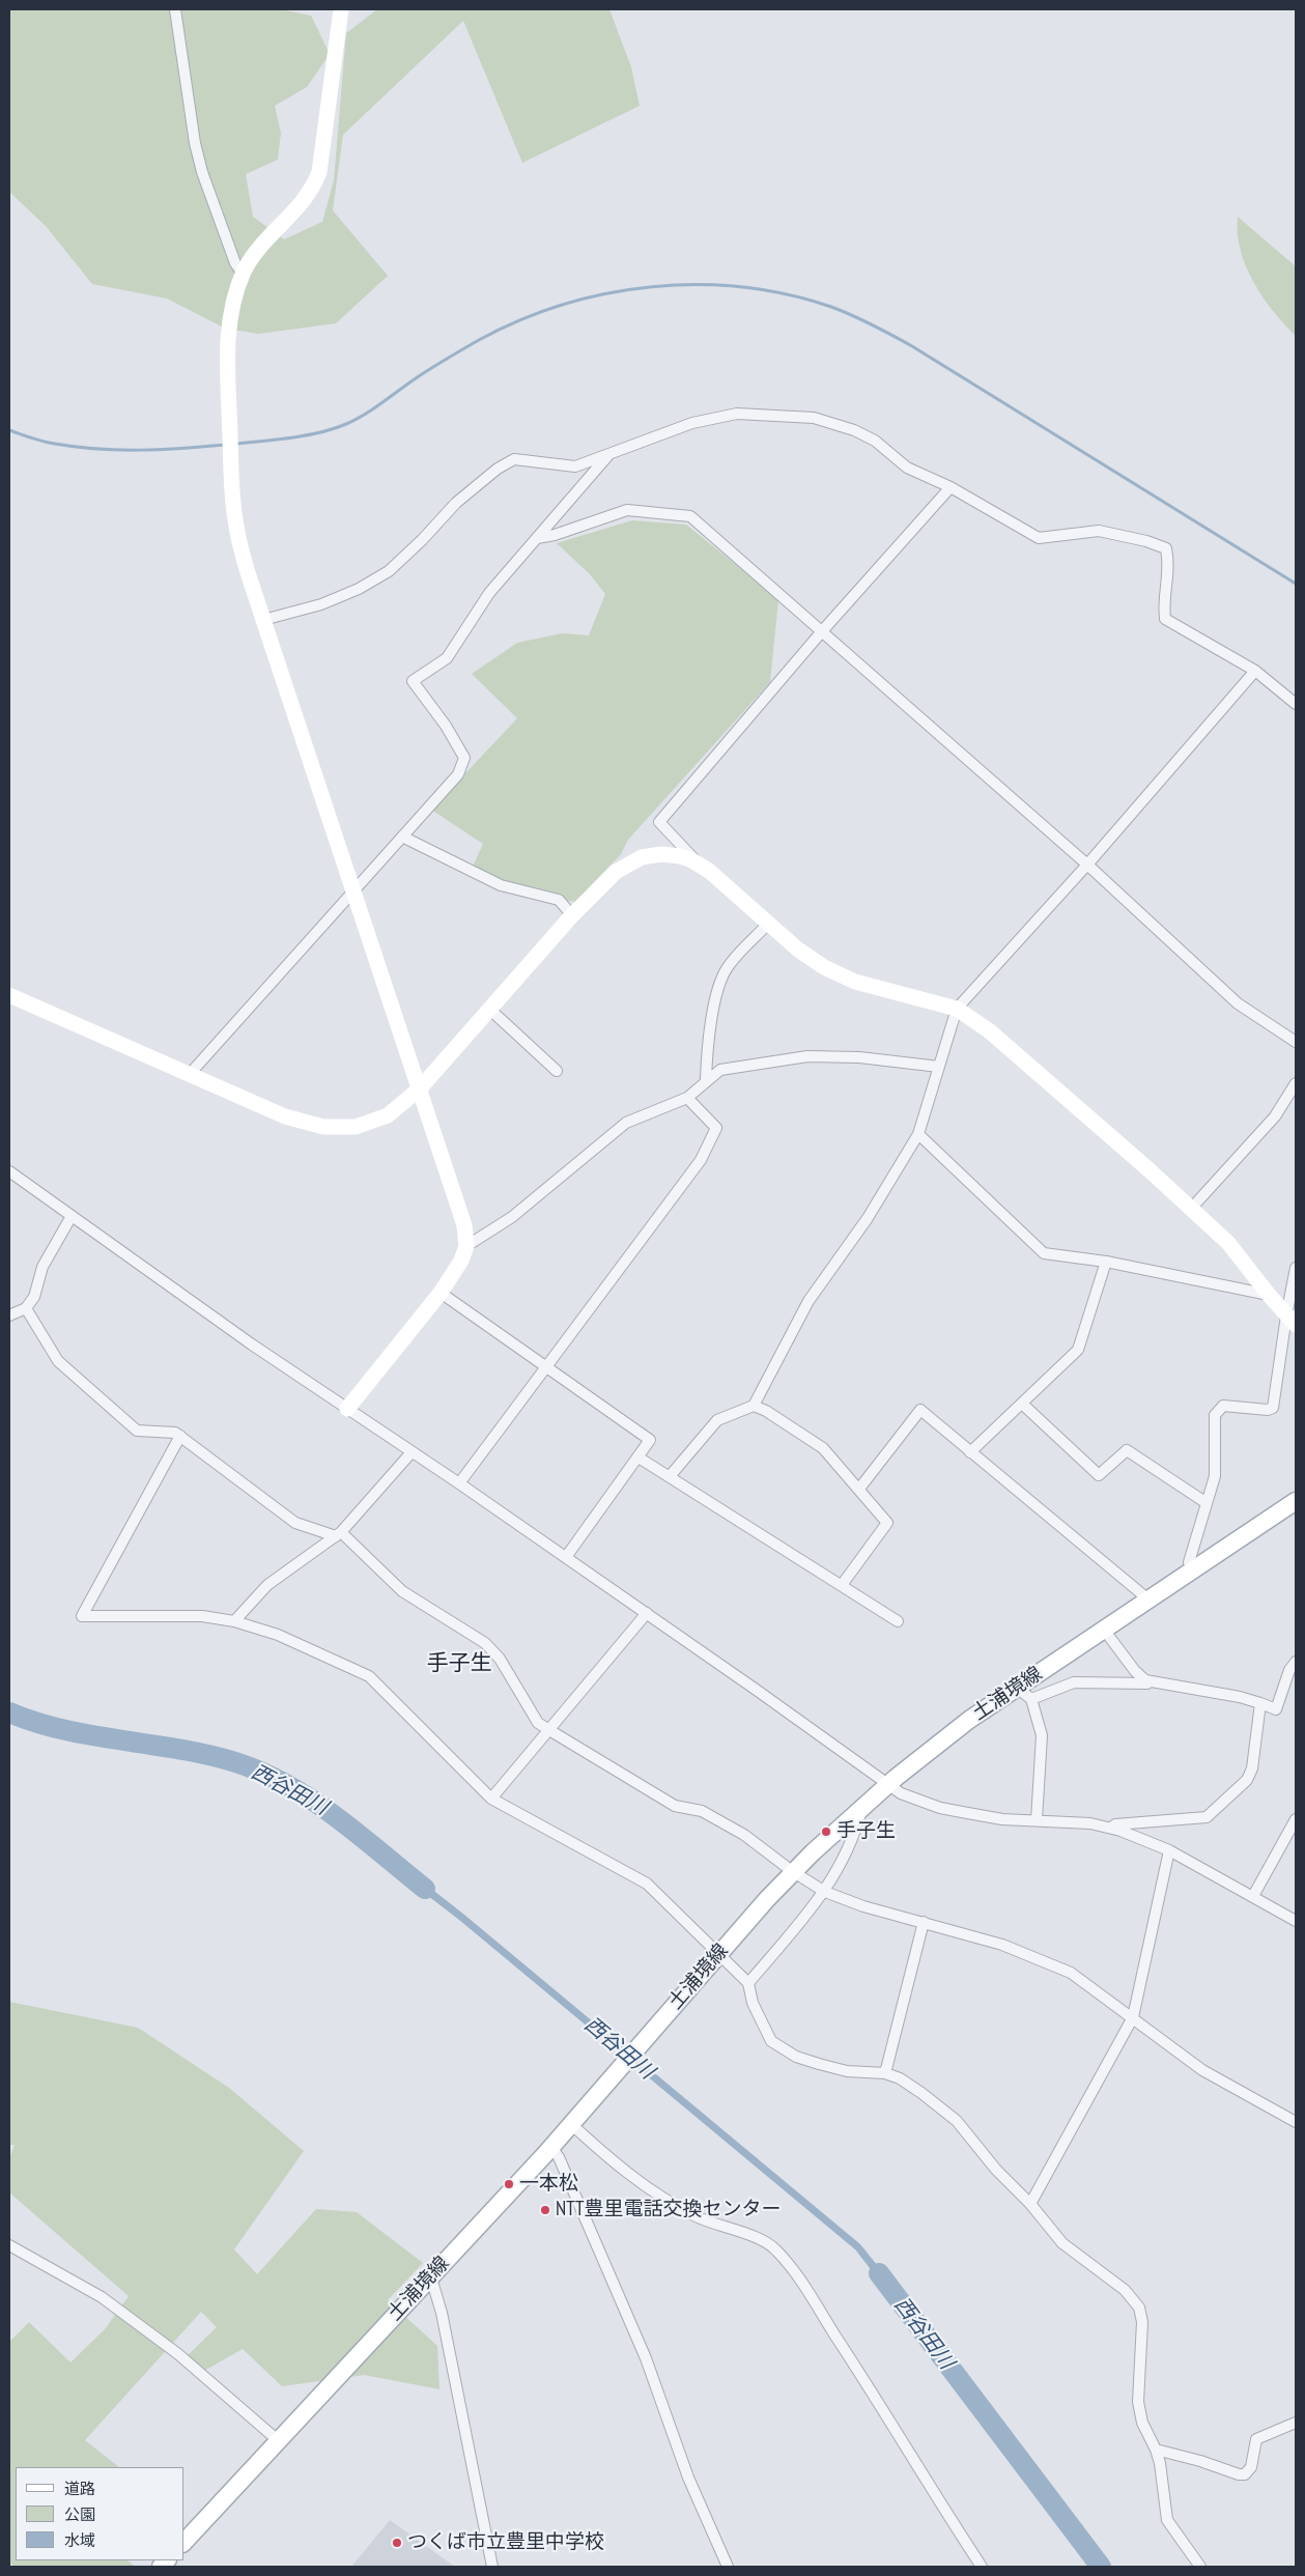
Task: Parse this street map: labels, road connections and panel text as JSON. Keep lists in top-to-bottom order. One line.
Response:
{"streets":{"main road":["土浦境線"]},"districts":["手子生"],"water":["西谷田川"],"places":["手子生","一本松","NTT豊里電話交換センター","つくば市立豊里中学校"],"legend":["道路","公園","水域"]}
